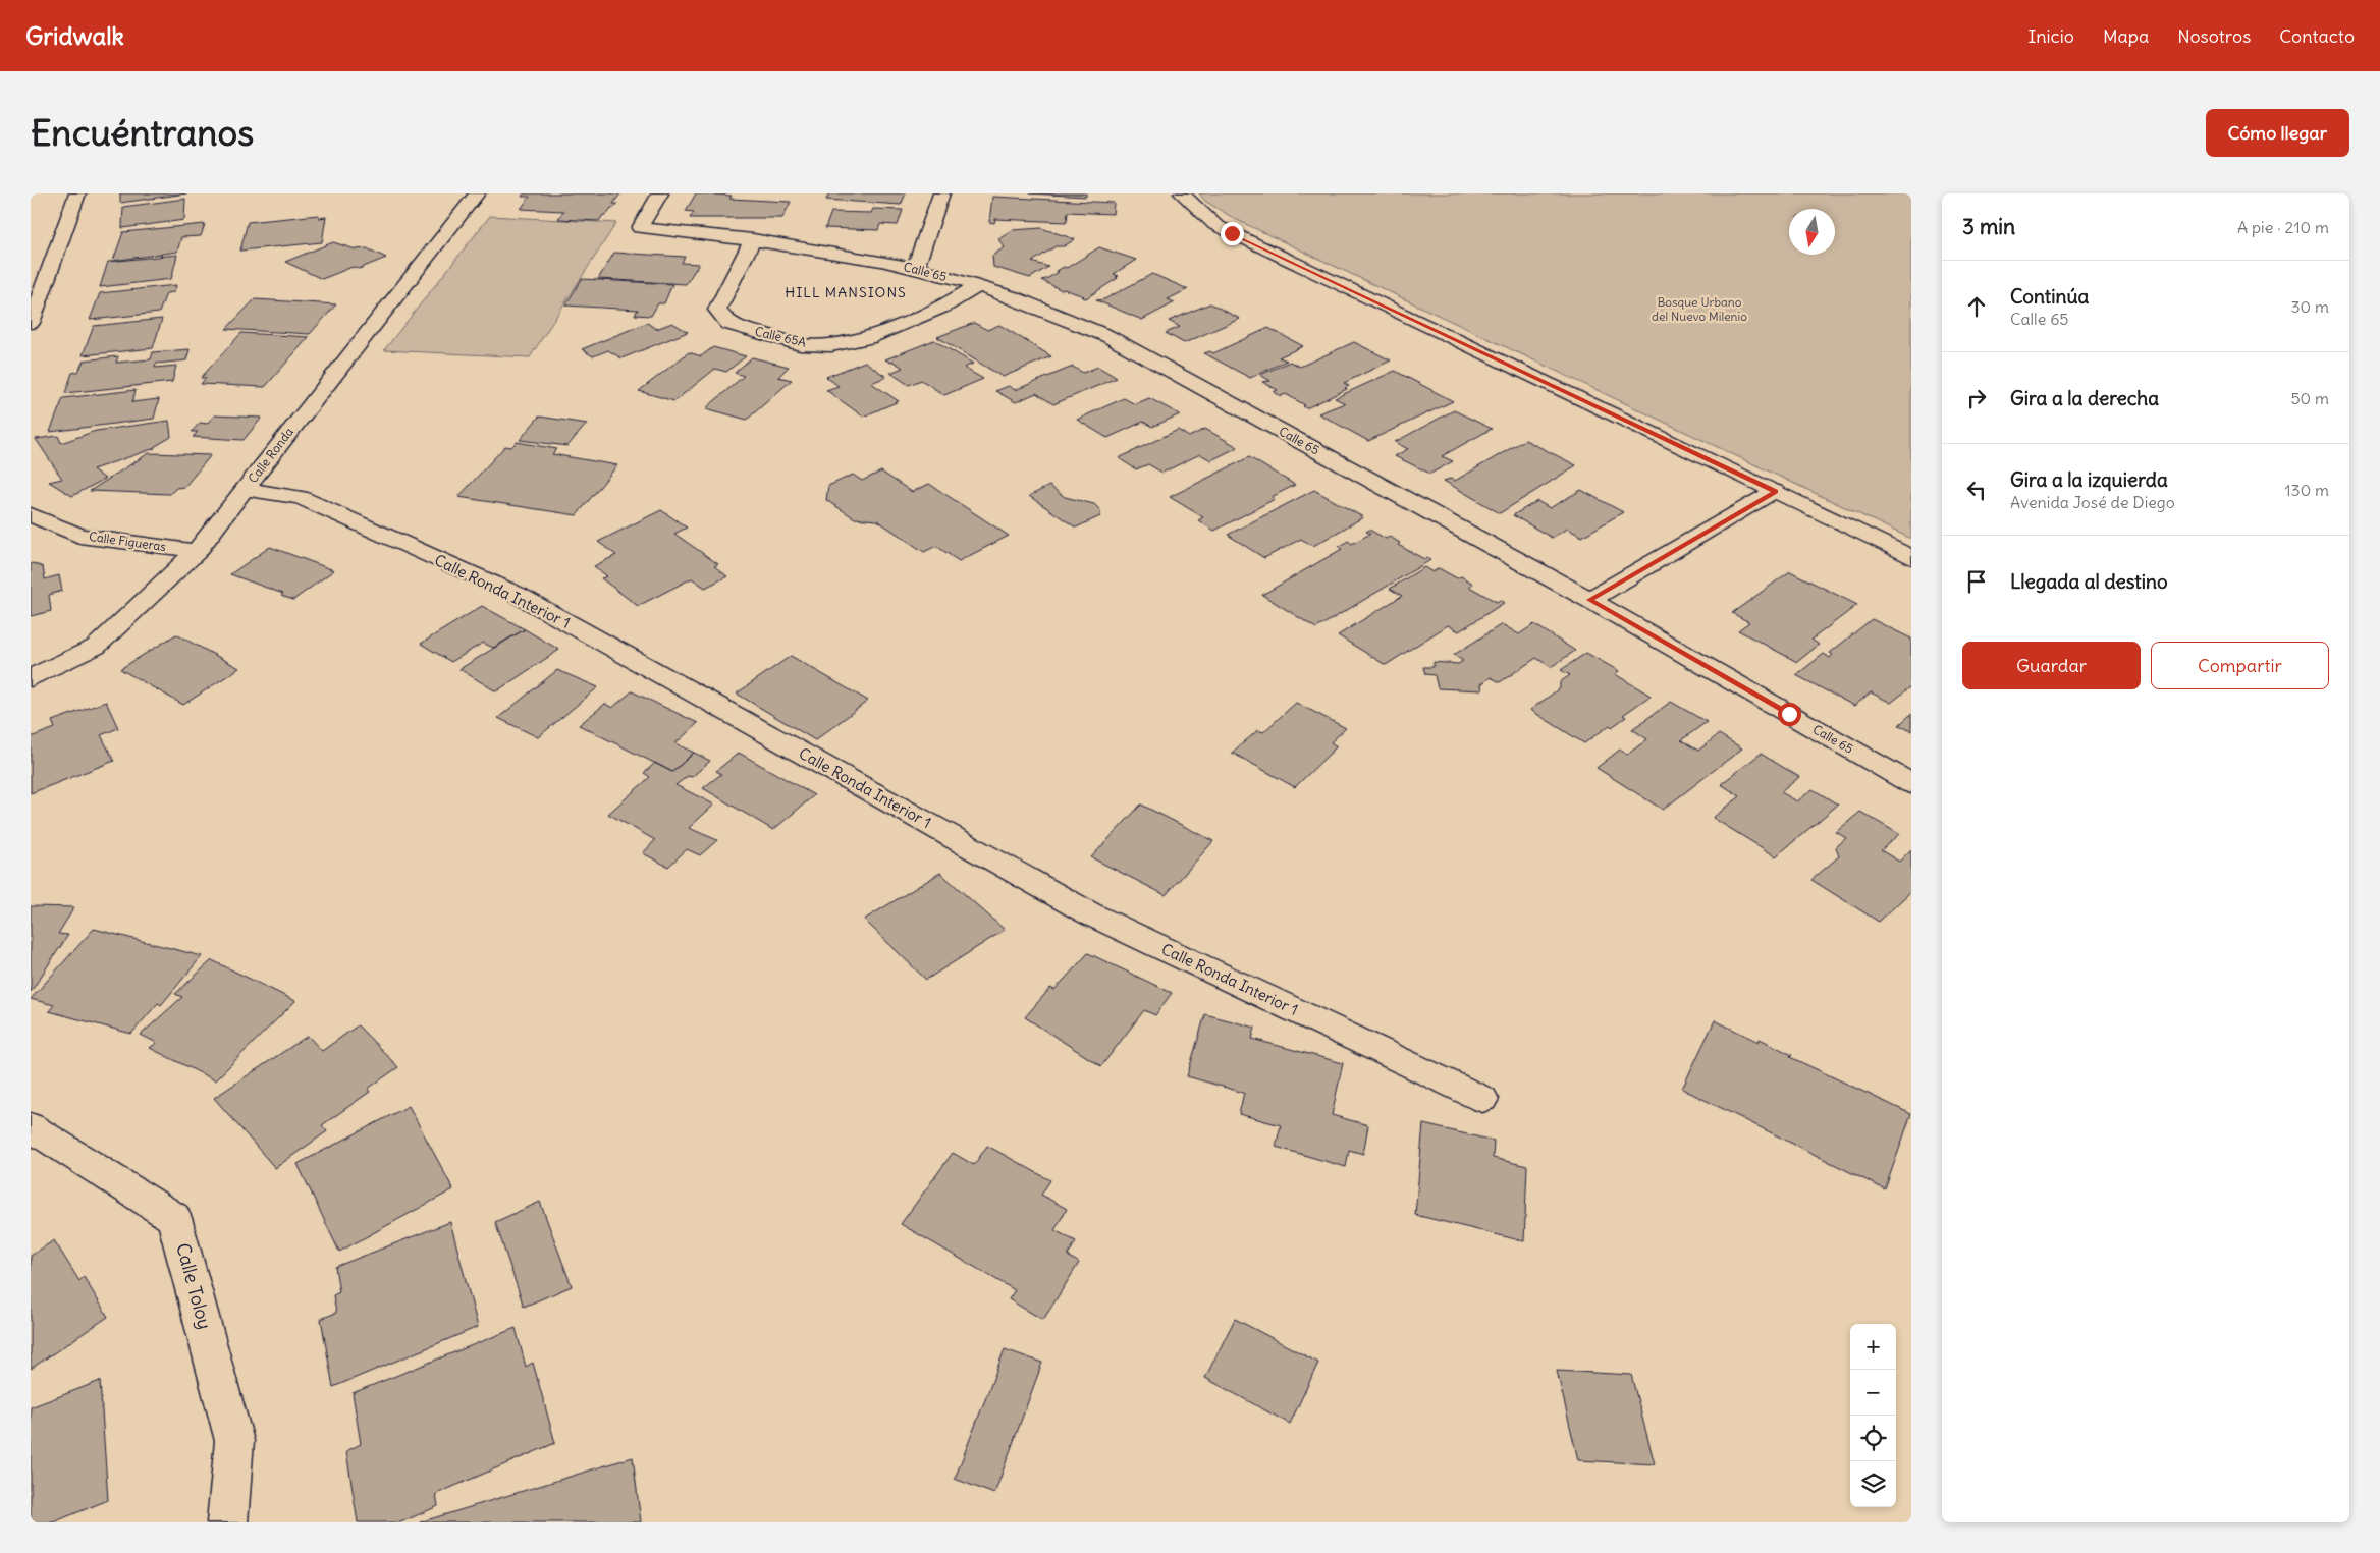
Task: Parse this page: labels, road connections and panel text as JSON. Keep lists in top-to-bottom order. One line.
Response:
{"streets":{"street":["Calle 65","Calle 65A","Calle Ronda","Calle Figueras","Calle Ronda Interior 1","Calle Toloy"]},"crossings":[["Calle 65","Calle 65A"],["Calle Ronda","Calle Figueras"],["Calle Ronda","Calle Ronda Interior 1"]],"districts":["HILL MANSIONS"],"parks":["Bosque Urbano del Nuevo Milenio"],"north":"bottom","page":{"header":"Gridwalk","nav":["Inicio","Mapa","Nosotros","Contacto"],"buttons":["Cómo llegar",["Guardar","Compartir"]],"title":"Encuéntranos","heading":["3 min","A pie · 210 m"],"list":[["Continúa","Calle 65","30 m"],["Gira a la derecha","50 m"],["Gira a la izquierda","Avenida José de Diego","130 m"],"Llegada al destino"],"map_buttons":["+","−"]}}
